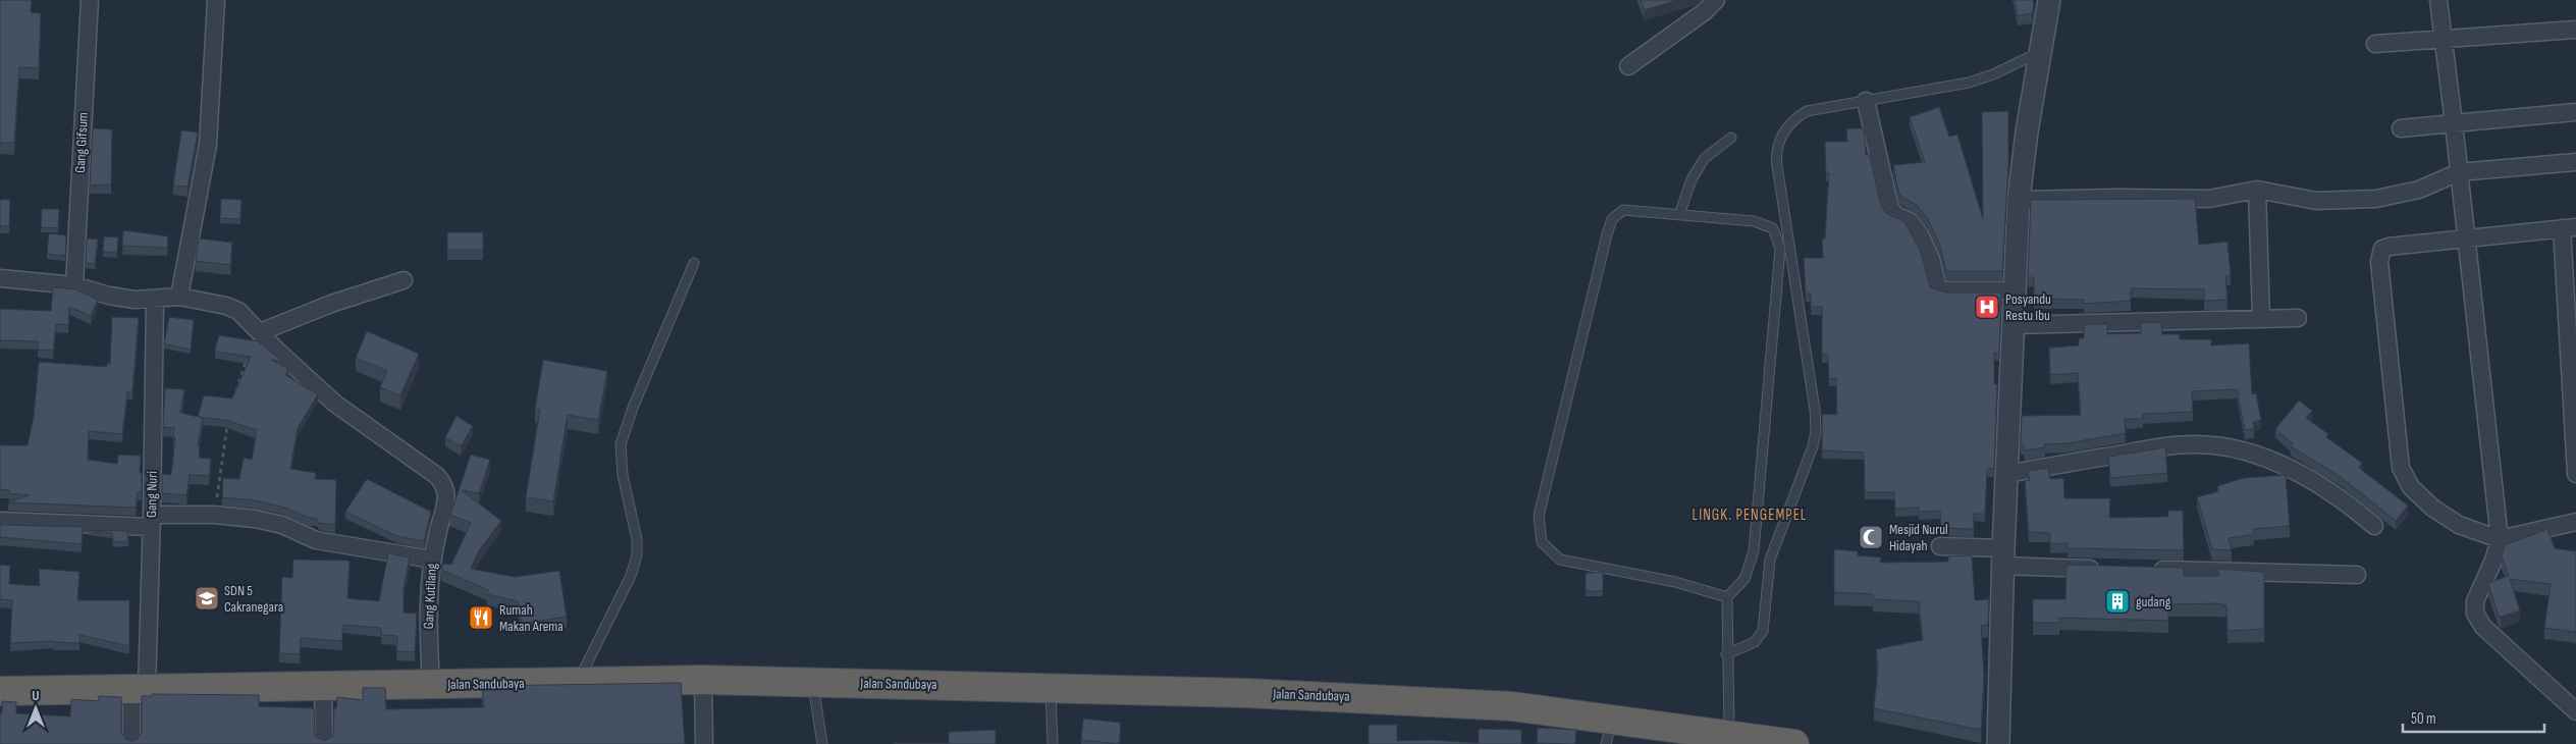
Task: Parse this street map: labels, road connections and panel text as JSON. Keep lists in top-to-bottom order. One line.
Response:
{"streets":{"highway":["Jalan Sandubaya"],"street":["Gang Gifsum","Gang Nuri","Gang Kutilang"]},"crossings":[["Gang Gifsum","Gang Kutilang"],["Gang Nuri","Gang Kutilang"],["Gang Nuri","Jalan Sandubaya"],["Gang Kutilang","Jalan Sandubaya"]],"districts":["LINGK. PENGEMPEL"],"places":{"hospital":["Posyandu Restu Ibu"],"mosque":["Mesjid Nurul Hidayah"],"school or university":["SDN 5 Cakranegara"],"building":["gudang"],"restaurant":["Rumah Makan Arema"]},"scale_bar":"50 m","north":"top"}
